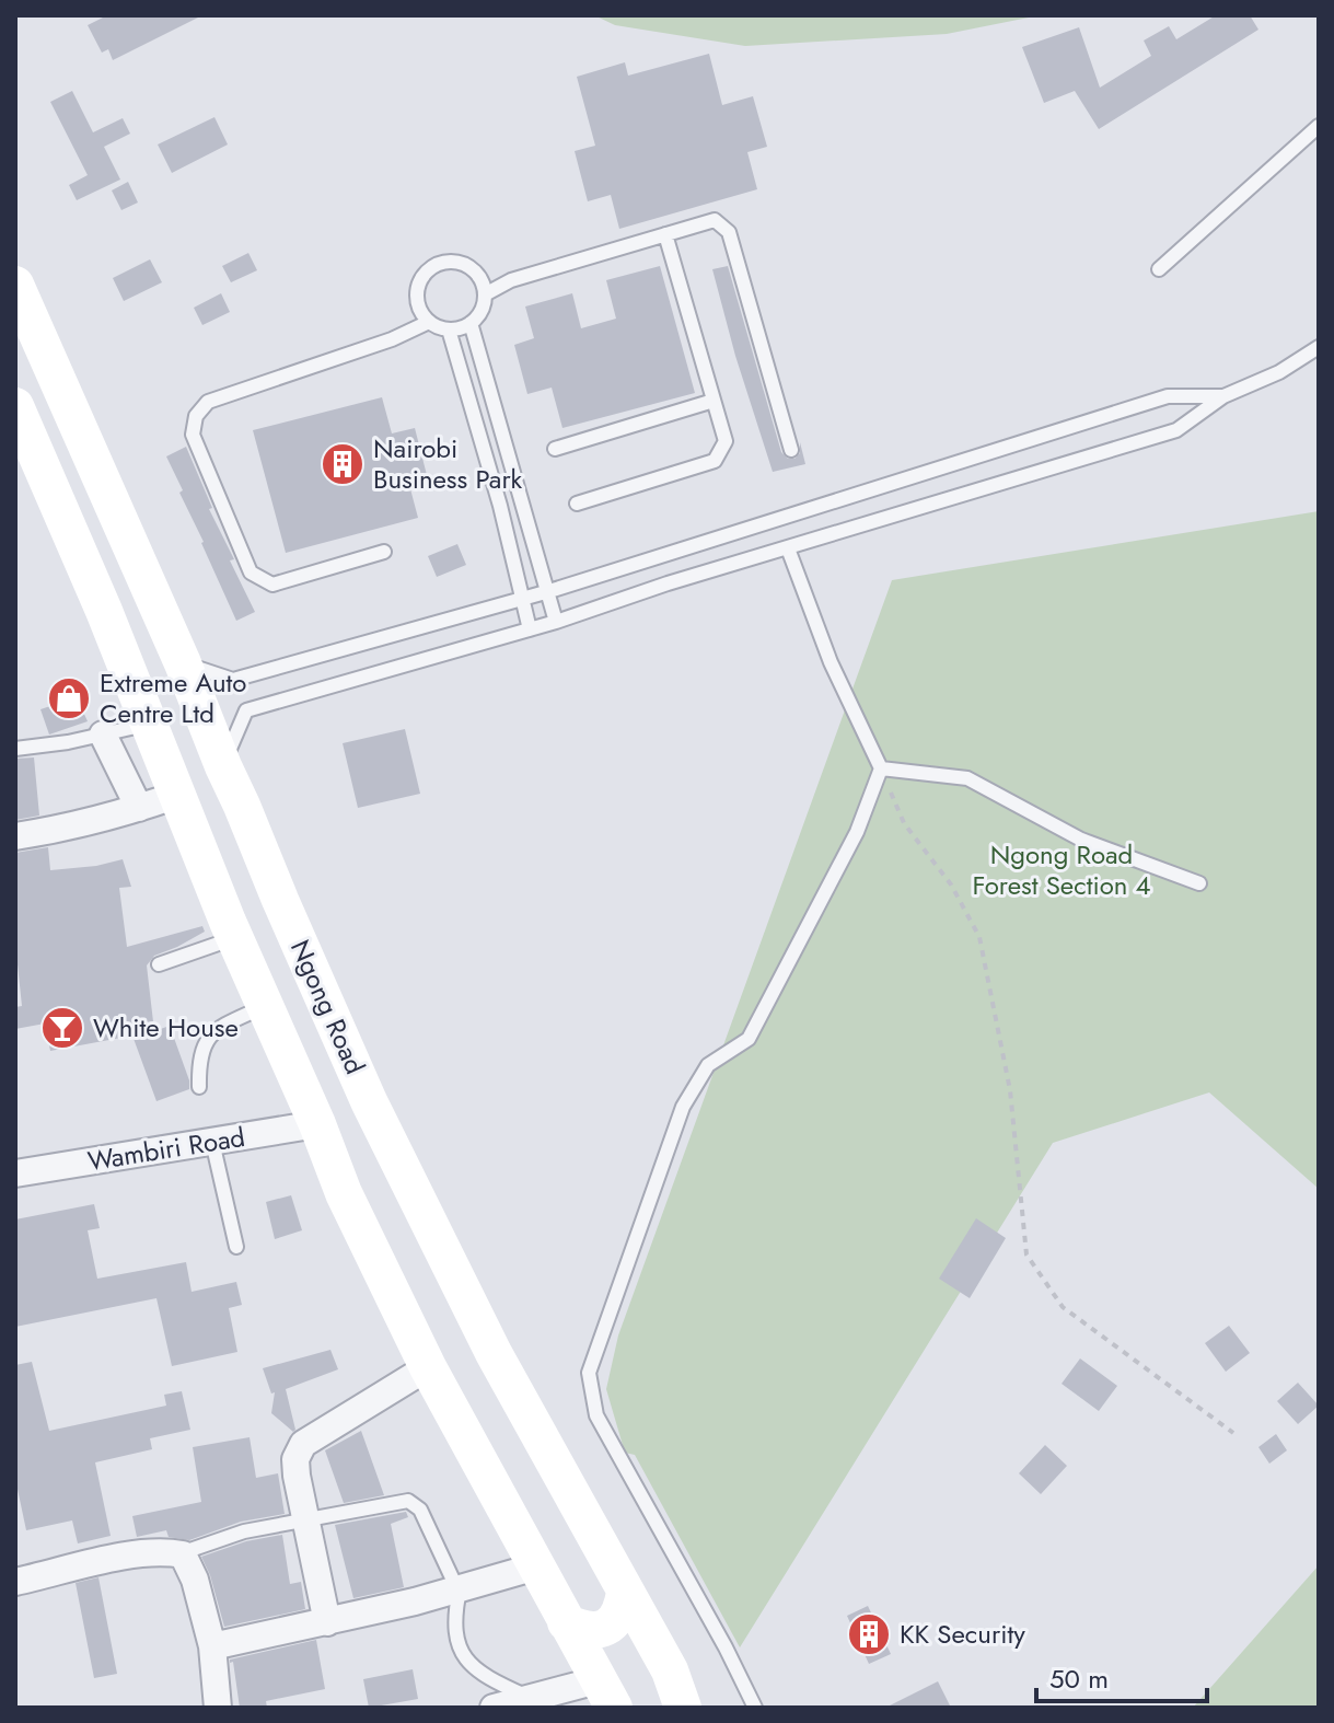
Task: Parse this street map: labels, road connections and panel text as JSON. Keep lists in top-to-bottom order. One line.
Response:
{"streets":{"main road":["Ngong Road"],"street":["Wambiri Road"]},"parks":["Ngong Road Forest Section 4"],"places":{"building":["Nairobi Business Park","KK Security"],"shop":["Extreme Auto Centre Ltd"],"bar":["White House"]},"scale_bar":"50 m"}
